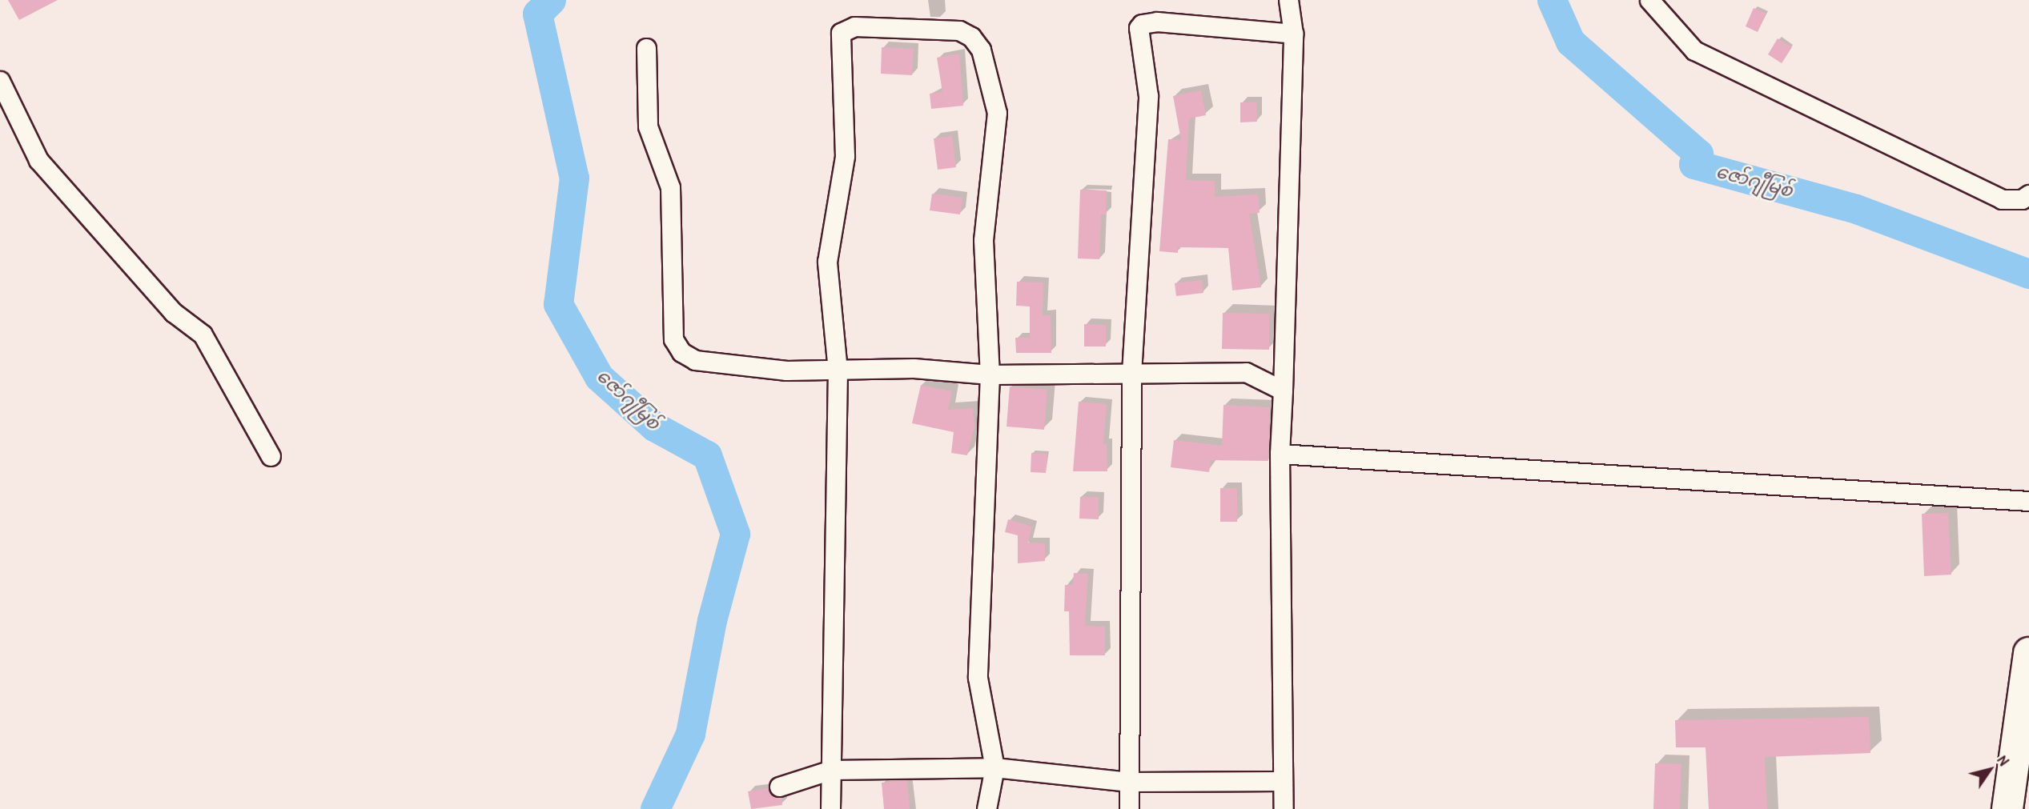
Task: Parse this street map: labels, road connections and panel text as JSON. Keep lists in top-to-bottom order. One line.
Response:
{"water":["ဇော်ဂျီမြစ်"],"north":"top right"}
